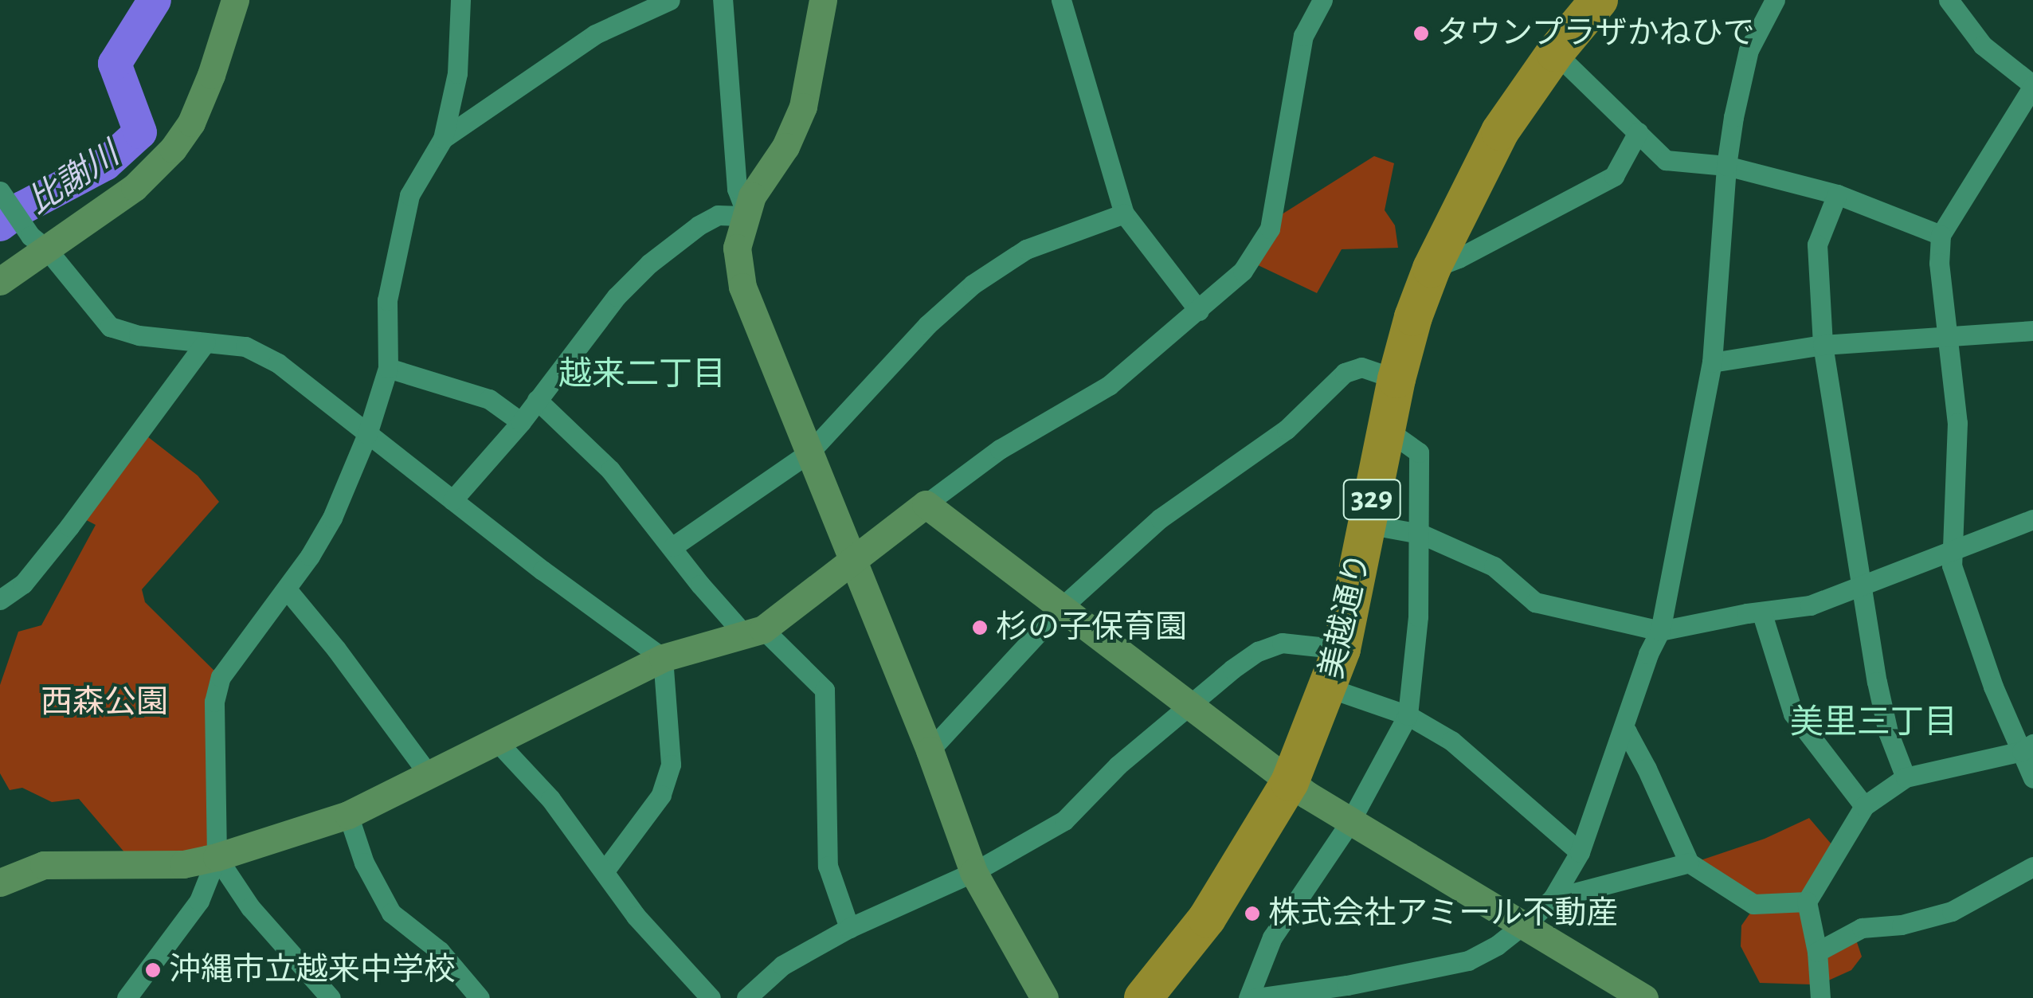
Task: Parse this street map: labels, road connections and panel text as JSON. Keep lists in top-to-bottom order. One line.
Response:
{"streets":{"highway":["329","美越通り"]},"districts":["越来二丁目","美里三丁目"],"water":["比謝川"],"parks":["西森公園"],"places":["タウンプラザかねひで","杉の子保育園","株式会社アミール不動産","沖縄市立越来中学校"]}
